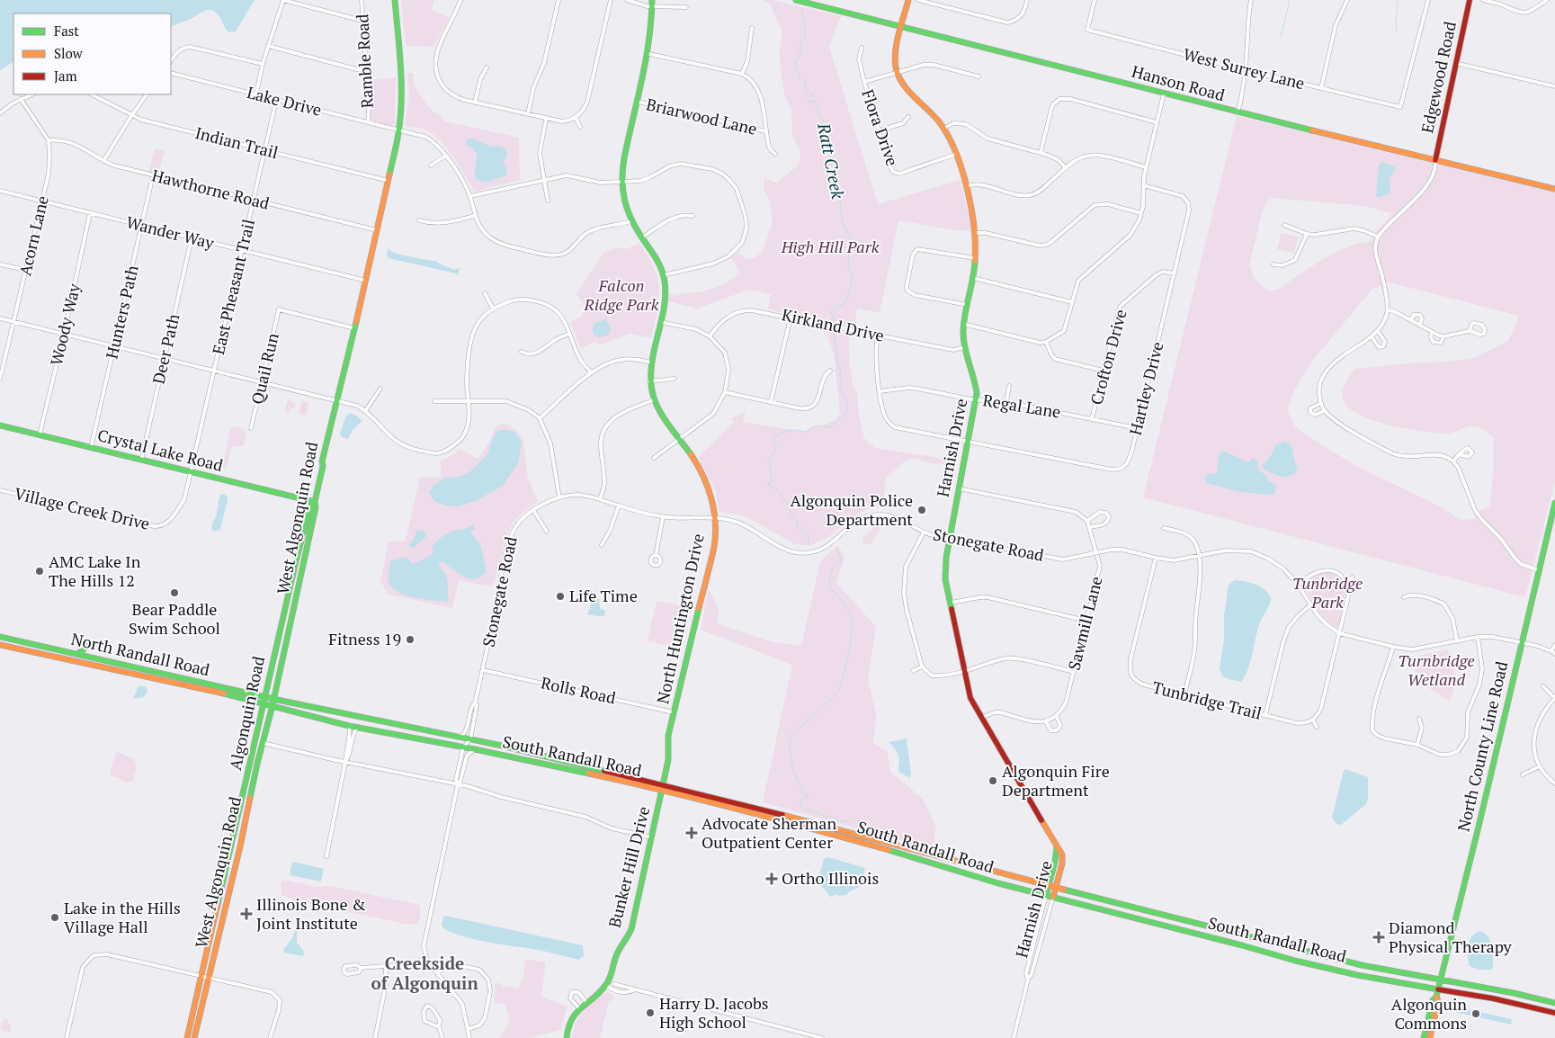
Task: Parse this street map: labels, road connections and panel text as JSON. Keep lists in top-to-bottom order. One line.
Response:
{"streets":{"main road":["Edgewood Road","Hanson Road","Harnish Drive","Crystal Lake Road","West Algonquin Road","North Huntington Drive","North Randall Road","Algonquin Road","North County Line Road","South Randall Road","Bunker Hill Drive"],"street":["Ramble Road","West Surrey Lane","Lake Drive","Briarwood Lane","Flora Drive","Indian Trail","Hawthorne Road","Wander Way","Acorn Lane","East Pheasant Trail","Hunters Path","Woody Way","Kirkland Drive","Deer Path","Crofton Drive","Quail Run","Hartley Drive","Regal Lane","Village Creek Drive","Stonegate Road","Sawmill Lane","Rolls Road","Tunbridge Trail"]},"crossings":[["Ramble Road","Lake Drive"],["Edgewood Road","Hanson Road"],["Lake Drive","East Pheasant Trail"],["Lake Drive","West Algonquin Road"],["Briarwood Lane","North Huntington Drive"],["Flora Drive","Harnish Drive"],["Indian Trail","East Pheasant Trail"],["Indian Trail","West Algonquin Road"],["Hawthorne Road","Acorn Lane"],["Hawthorne Road","East Pheasant Trail"],["Hawthorne Road","Hunters Path"],["Hawthorne Road","West Algonquin Road"],["Wander Way","Acorn Lane"],["Wander Way","East Pheasant Trail"],["Wander Way","Hunters Path"],["Wander Way","Woody Way"],["Wander Way","Deer Path"],["Wander Way","West Algonquin Road"],["East Pheasant Trail","Crystal Lake Road"],["East Pheasant Trail","Village Creek Drive"],["Hunters Path","Crystal Lake Road"],["Woody Way","Crystal Lake Road"],["Kirkland Drive","Hartley Drive"],["Kirkland Drive","Harnish Drive"],["Kirkland Drive","North Huntington Drive"],["Deer Path","Crystal Lake Road"],["Crofton Drive","Hartley Drive"],["Crofton Drive","Regal Lane"],["Quail Run","West Algonquin Road"],["Hartley Drive","Regal Lane"],["Hartley Drive","Harnish Drive"],["Regal Lane","Harnish Drive"],["Harnish Drive","Stonegate Road"],["Harnish Drive","Sawmill Lane"],["Harnish Drive","South Randall Road"],["Crystal Lake Road","West Algonquin Road"],["Crystal Lake Road","Algonquin Road"],["West Algonquin Road","North Randall Road"],["West Algonquin Road","Algonquin Road"],["West Algonquin Road","South Randall Road"],["Stonegate Road","North Huntington Drive"],["Stonegate Road","Sawmill Lane"],["Stonegate Road","Rolls Road"],["Stonegate Road","Tunbridge Trail"],["Stonegate Road","North County Line Road"],["Stonegate Road","South Randall Road"],["North Huntington Drive","Rolls Road"],["North Huntington Drive","South Randall Road"],["North Huntington Drive","Bunker Hill Drive"],["North Randall Road","Algonquin Road"],["North Randall Road","South Randall Road"],["North County Line Road","South Randall Road"],["South Randall Road","Bunker Hill Drive"]],"districts":["Creekside of Algonquin"],"water":["Ratt Creek"],"parks":["High Hill Park","Falcon Ridge Park","Tunbridge Park","Turnbridge Wetland"],"places":{"other":["Algonquin Police Department","AMC Lake In The Hills 12","Bear Paddle Swim School","Life Time","Fitness 19","Algonquin Fire Department","Lake in the Hills Village Hall","Harry D. Jacobs High School","Algonquin Commons"],"health":["Advocate Sherman Outpatient Center","Ortho Illinois","Illinois Bone & Joint Institute","Diamond Physical Therapy"]},"legend":["Fast","Slow","Jam"]}
